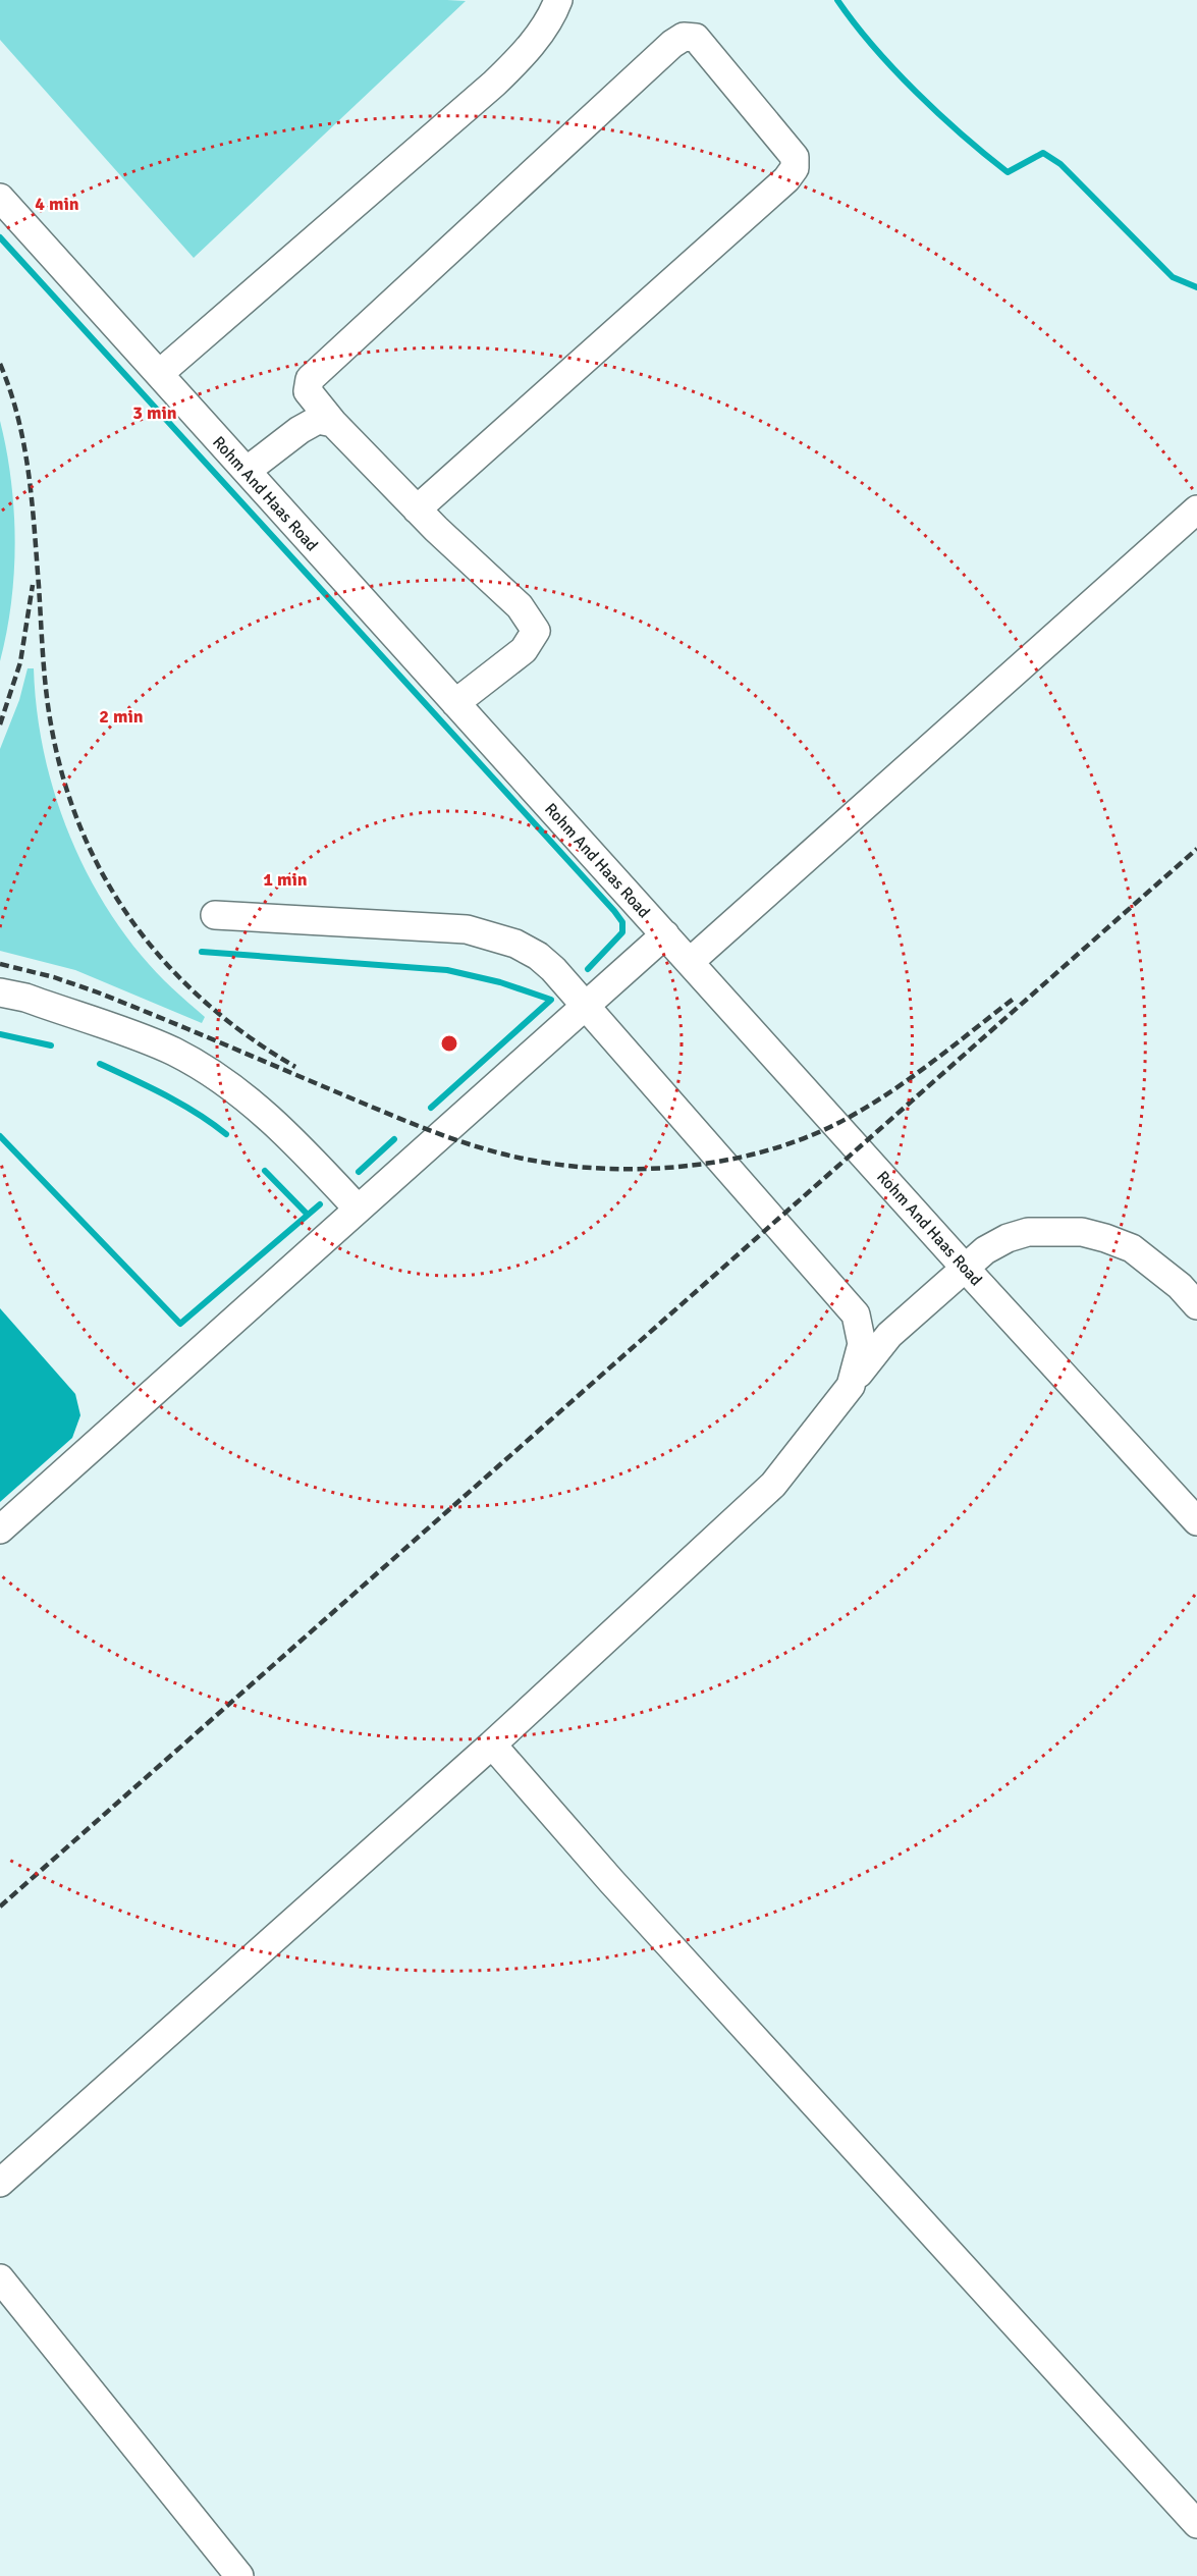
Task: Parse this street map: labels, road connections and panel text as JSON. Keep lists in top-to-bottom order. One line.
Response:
{"streets":{"street":["Rohm And Haas Road"]},"rings":["4 min","3 min","2 min","1 min"]}
